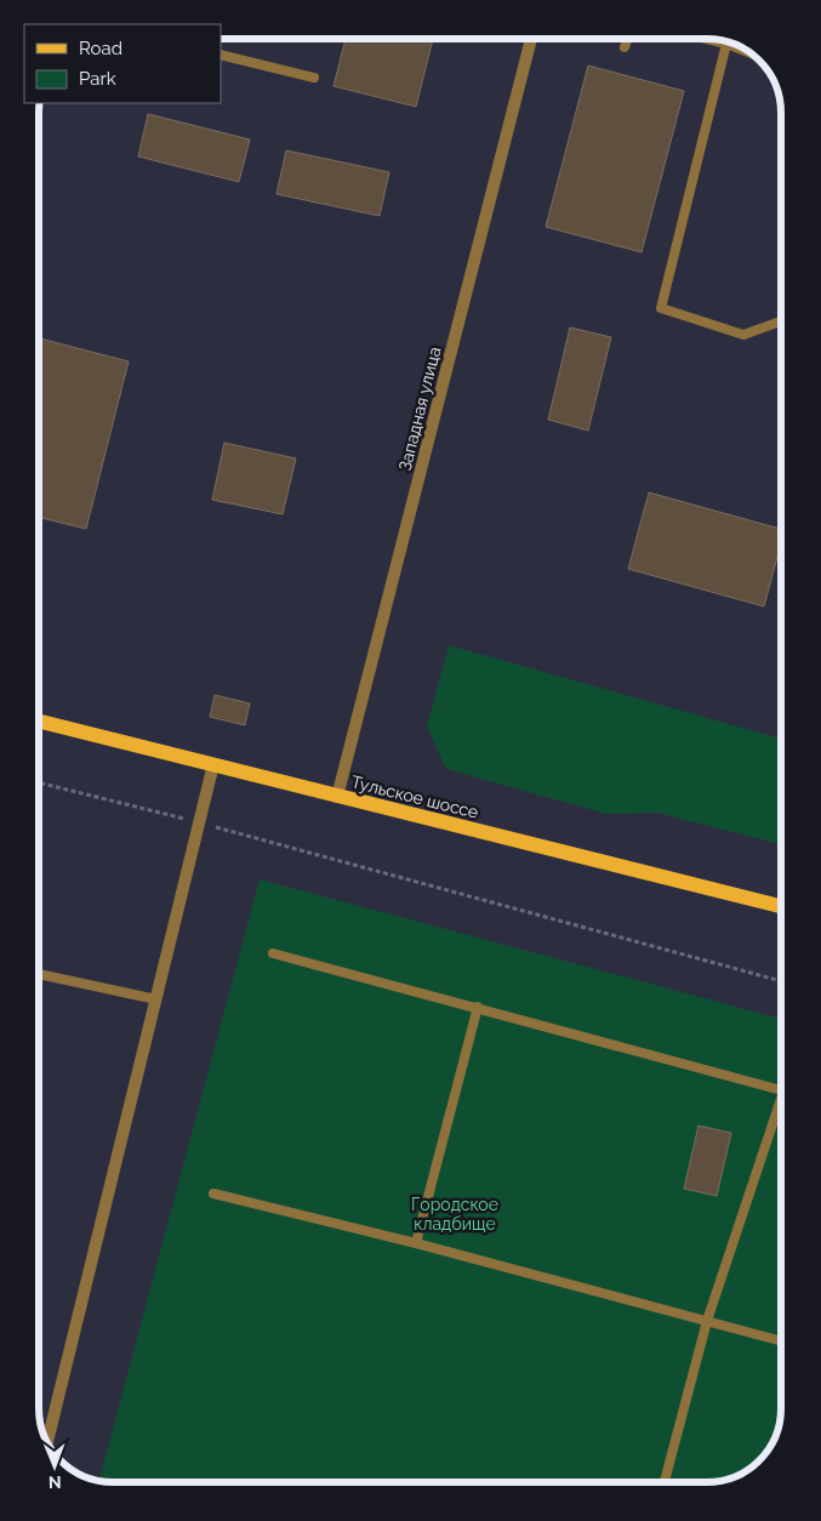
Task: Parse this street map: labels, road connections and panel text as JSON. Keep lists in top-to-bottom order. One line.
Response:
{"streets":{"main road":["Тульское шоссе"],"street":["Западная улица"]},"crossings":[["Западная улица","Тульское шоссе"]],"parks":["Городское кладбище"],"legend":["Road","Park"],"north":"bottom"}
